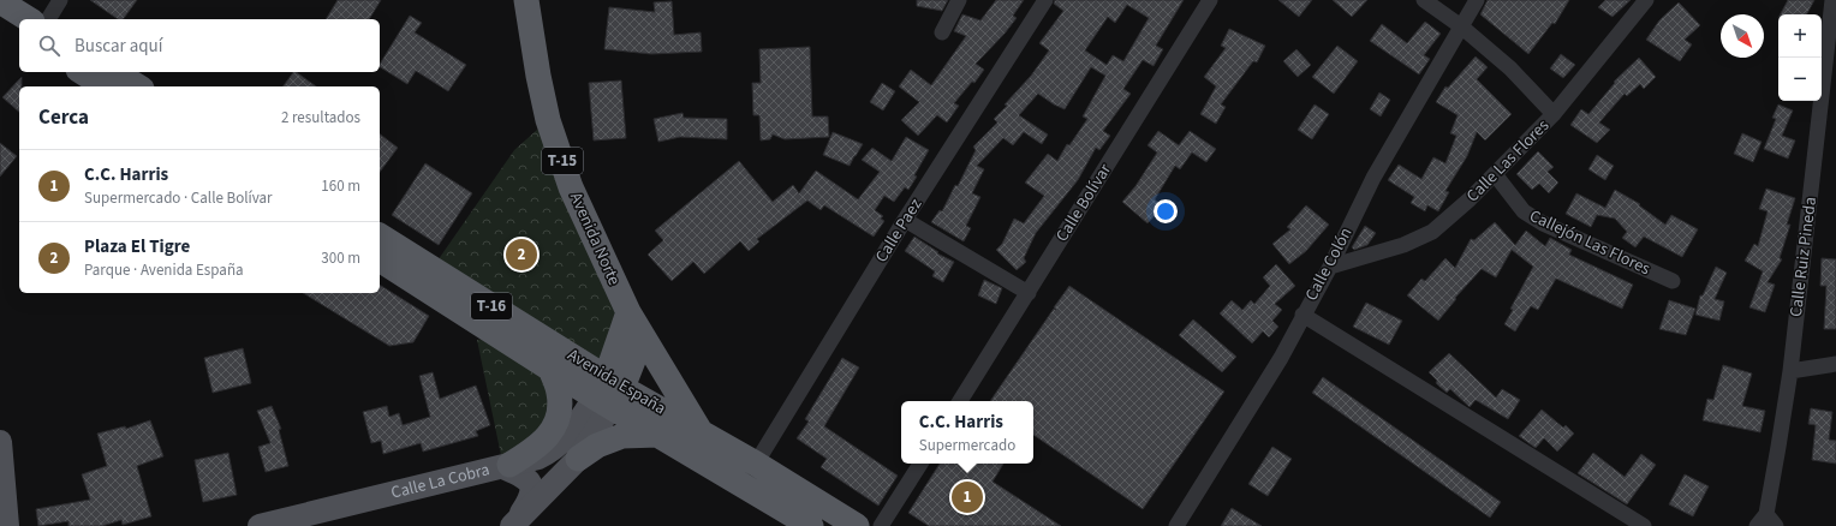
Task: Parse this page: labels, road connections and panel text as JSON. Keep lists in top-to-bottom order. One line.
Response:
{"streets":{"highway":["T-15","Avenida Norte","T-16","Avenida España"],"main road":["Calle La Cobra"],"street":["Calle Las Flores","Calle Bolívar","Calle Paez","Callejón Las Flores","Calle Ruiz Pineda","Calle Colón"]},"crossings":[["Calle Las Flores","Callejón Las Flores"],["Calle Las Flores","Calle Colón"],["Calle Paez","Avenida España"],["Avenida Norte","T-16"],["Avenida Norte","Avenida España"],["T-16","Avenida España"],["Avenida España","Calle La Cobra"]],"north":"bottom right","page":{"map_buttons":["+","−"],"search":"Buscar aquí","heading":["Cerca","2 resultados"],"list":[{"mark":"1","name":"C.C. Harris","note":"Supermercado · Calle Bolívar","value":"160 m"},{"mark":"2","name":"Plaza El Tigre","note":"Parque · Avenida España","value":"300 m"}],"pins":["2","1"],"popup":["C.C. Harris","Supermercado"]}}
